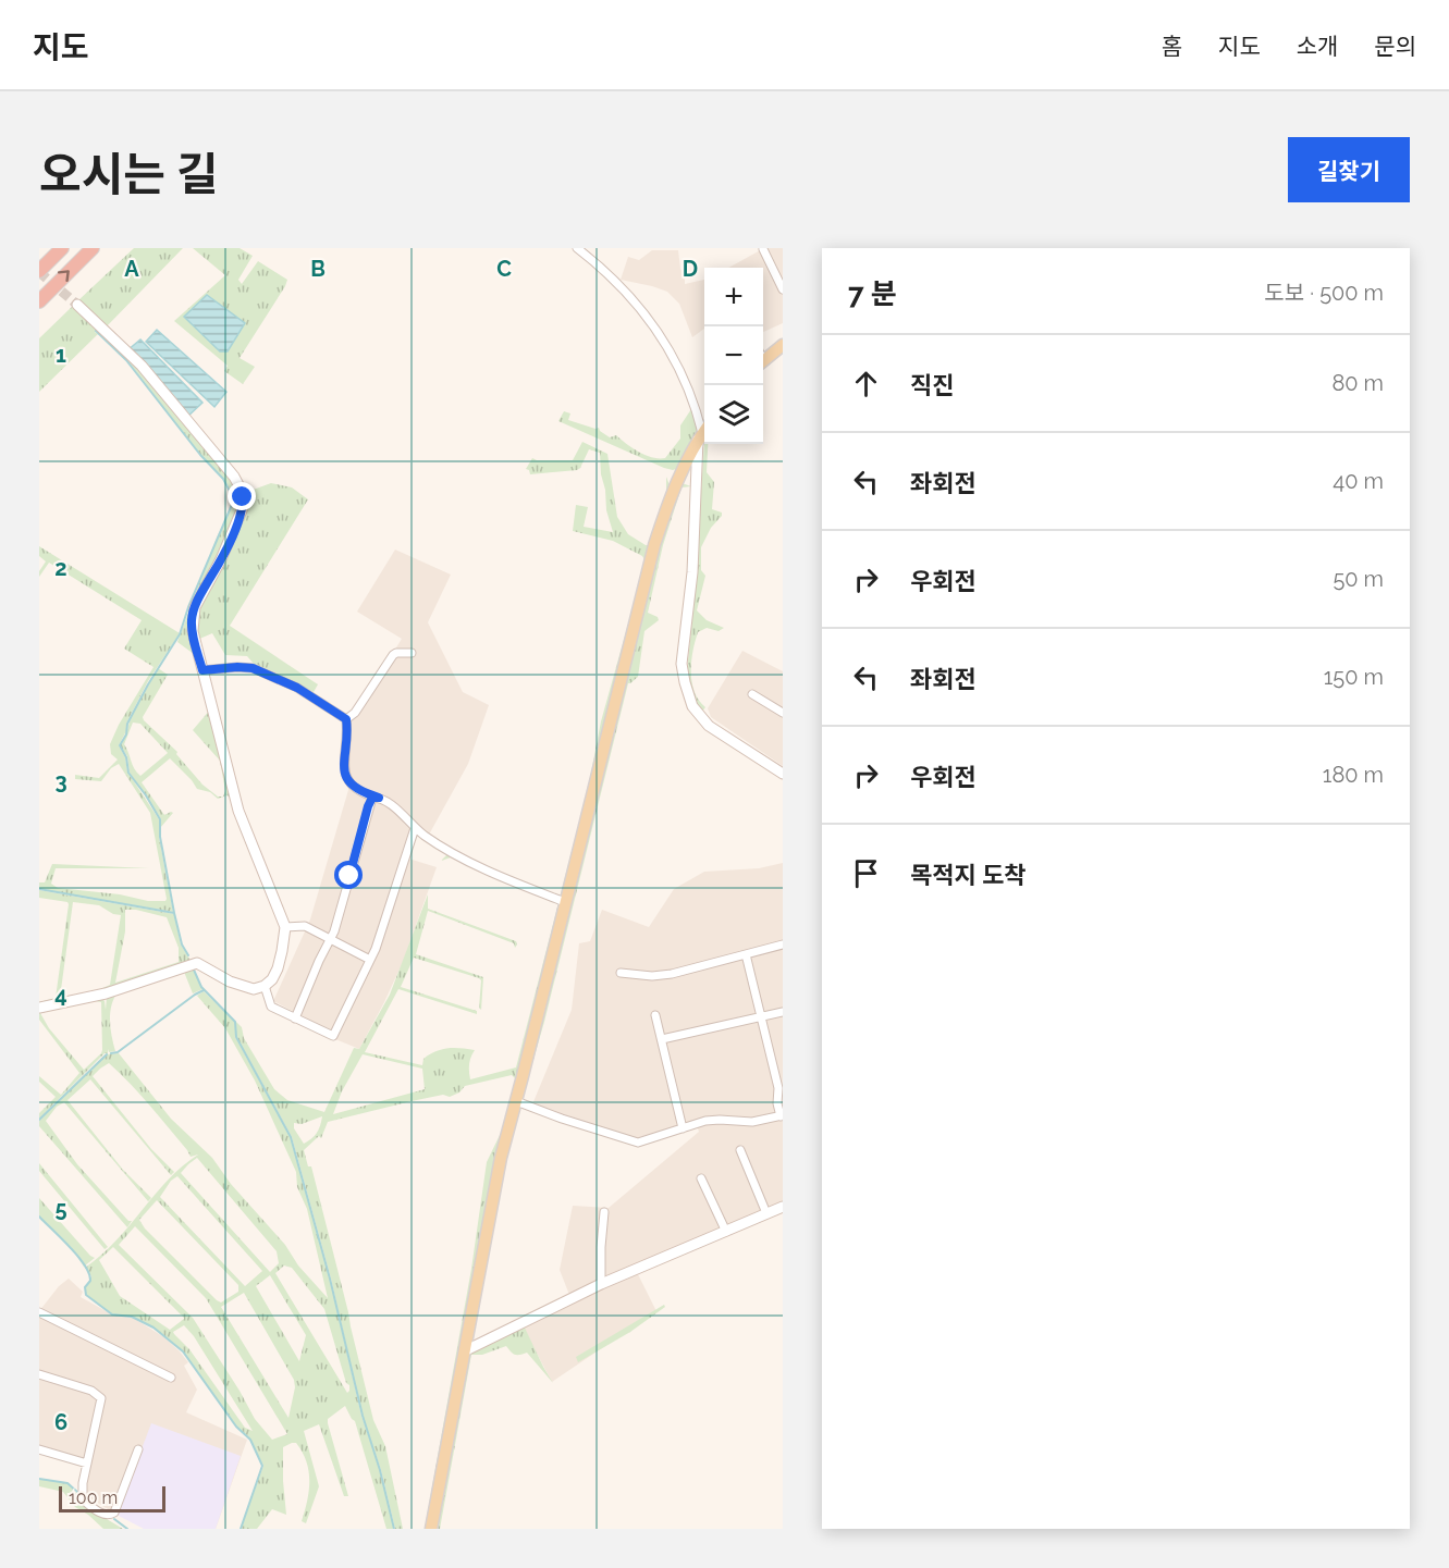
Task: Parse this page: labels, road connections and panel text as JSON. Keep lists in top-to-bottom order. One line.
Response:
{"scale_bar":"100 m","page":{"header":"지도","nav":["홈","지도","소개","문의"],"title":"오시는 길","buttons":"길찾기","heading":["7 분","도보 · 500 m"],"map_buttons":["+","−"],"list":[["직진","80 m"],["좌회전","40 m"],["우회전","50 m"],["좌회전","150 m"],["우회전","180 m"],"목적지 도착"],"scale":"100 m"},"grid":{"columns":["A","B","C","D"],"rows":["1","2","3","4","5","6"]}}
